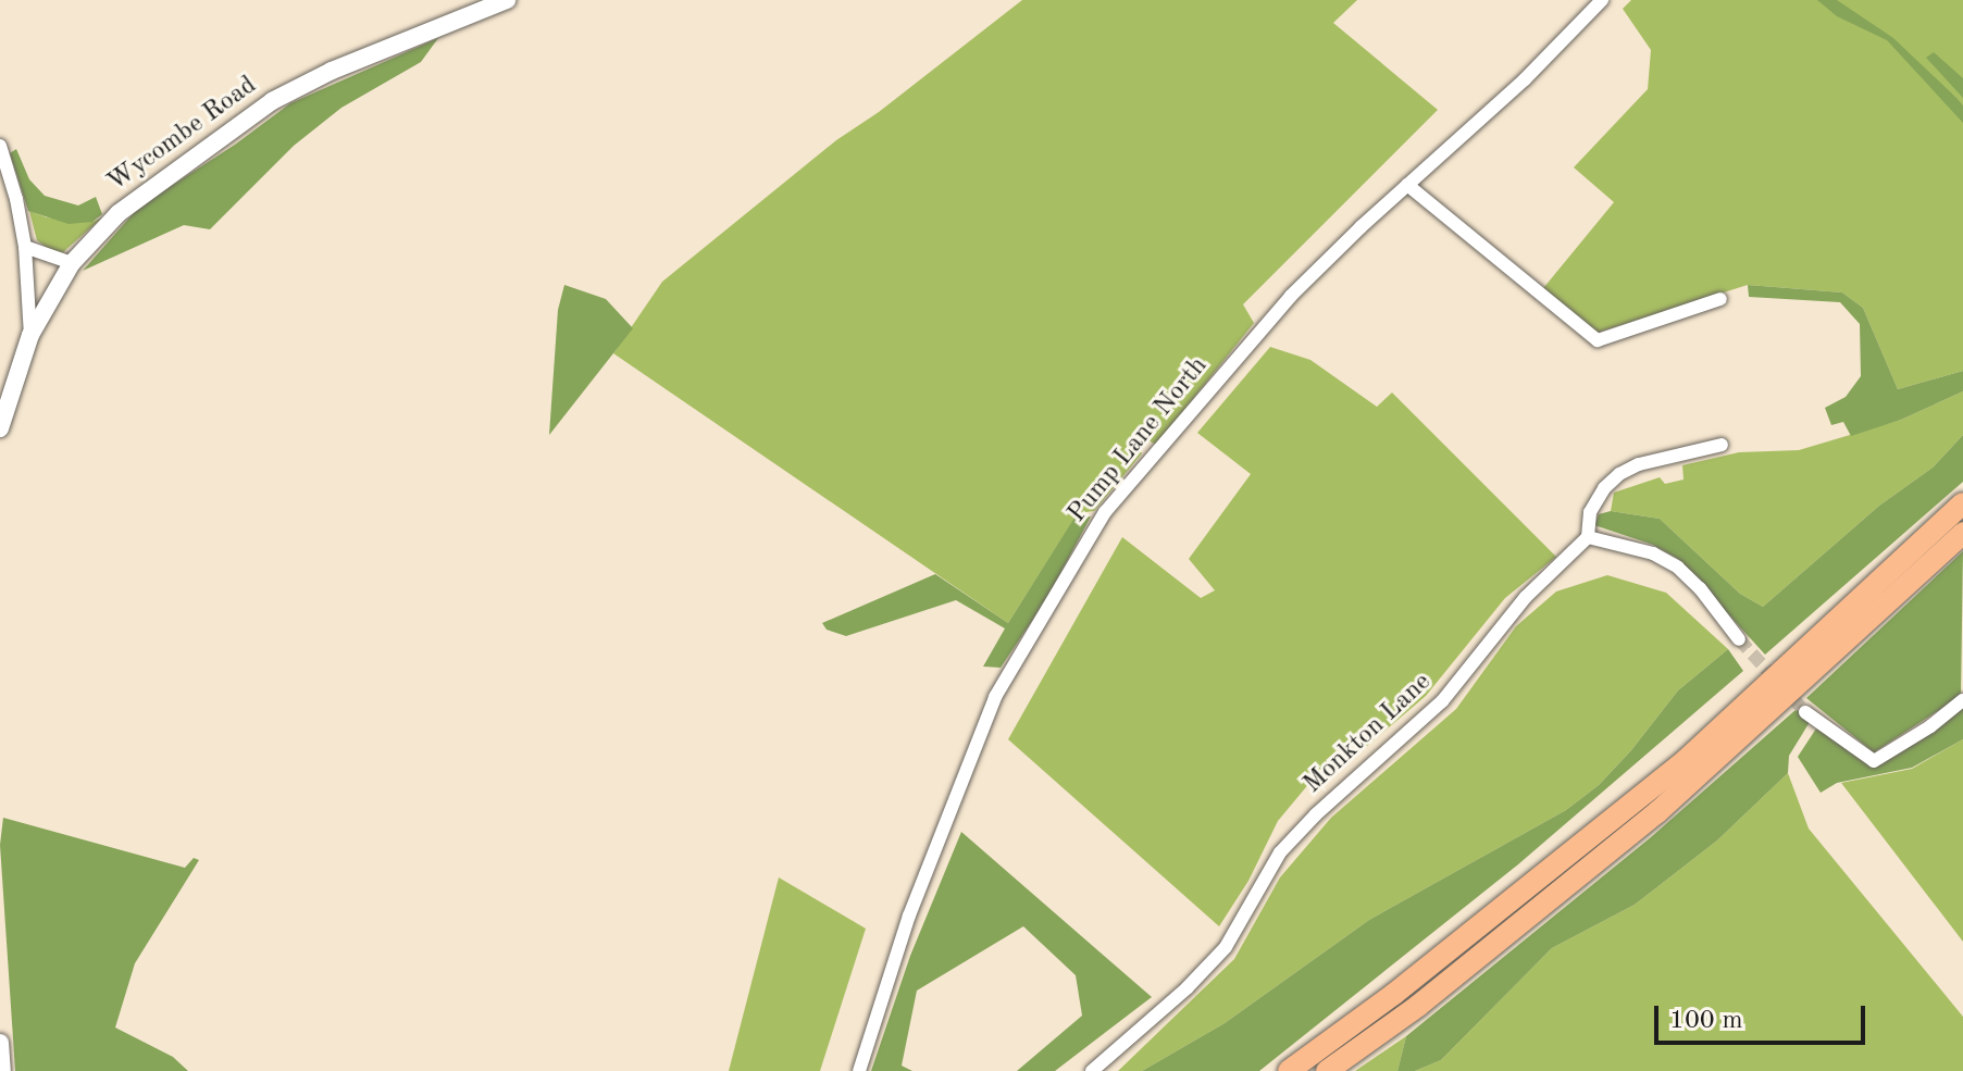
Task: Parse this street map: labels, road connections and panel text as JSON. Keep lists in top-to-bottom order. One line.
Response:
{"streets":{"street":["Wycombe Road","Pump Lane North","Monkton Lane"]},"scale_bar":"100 m"}
